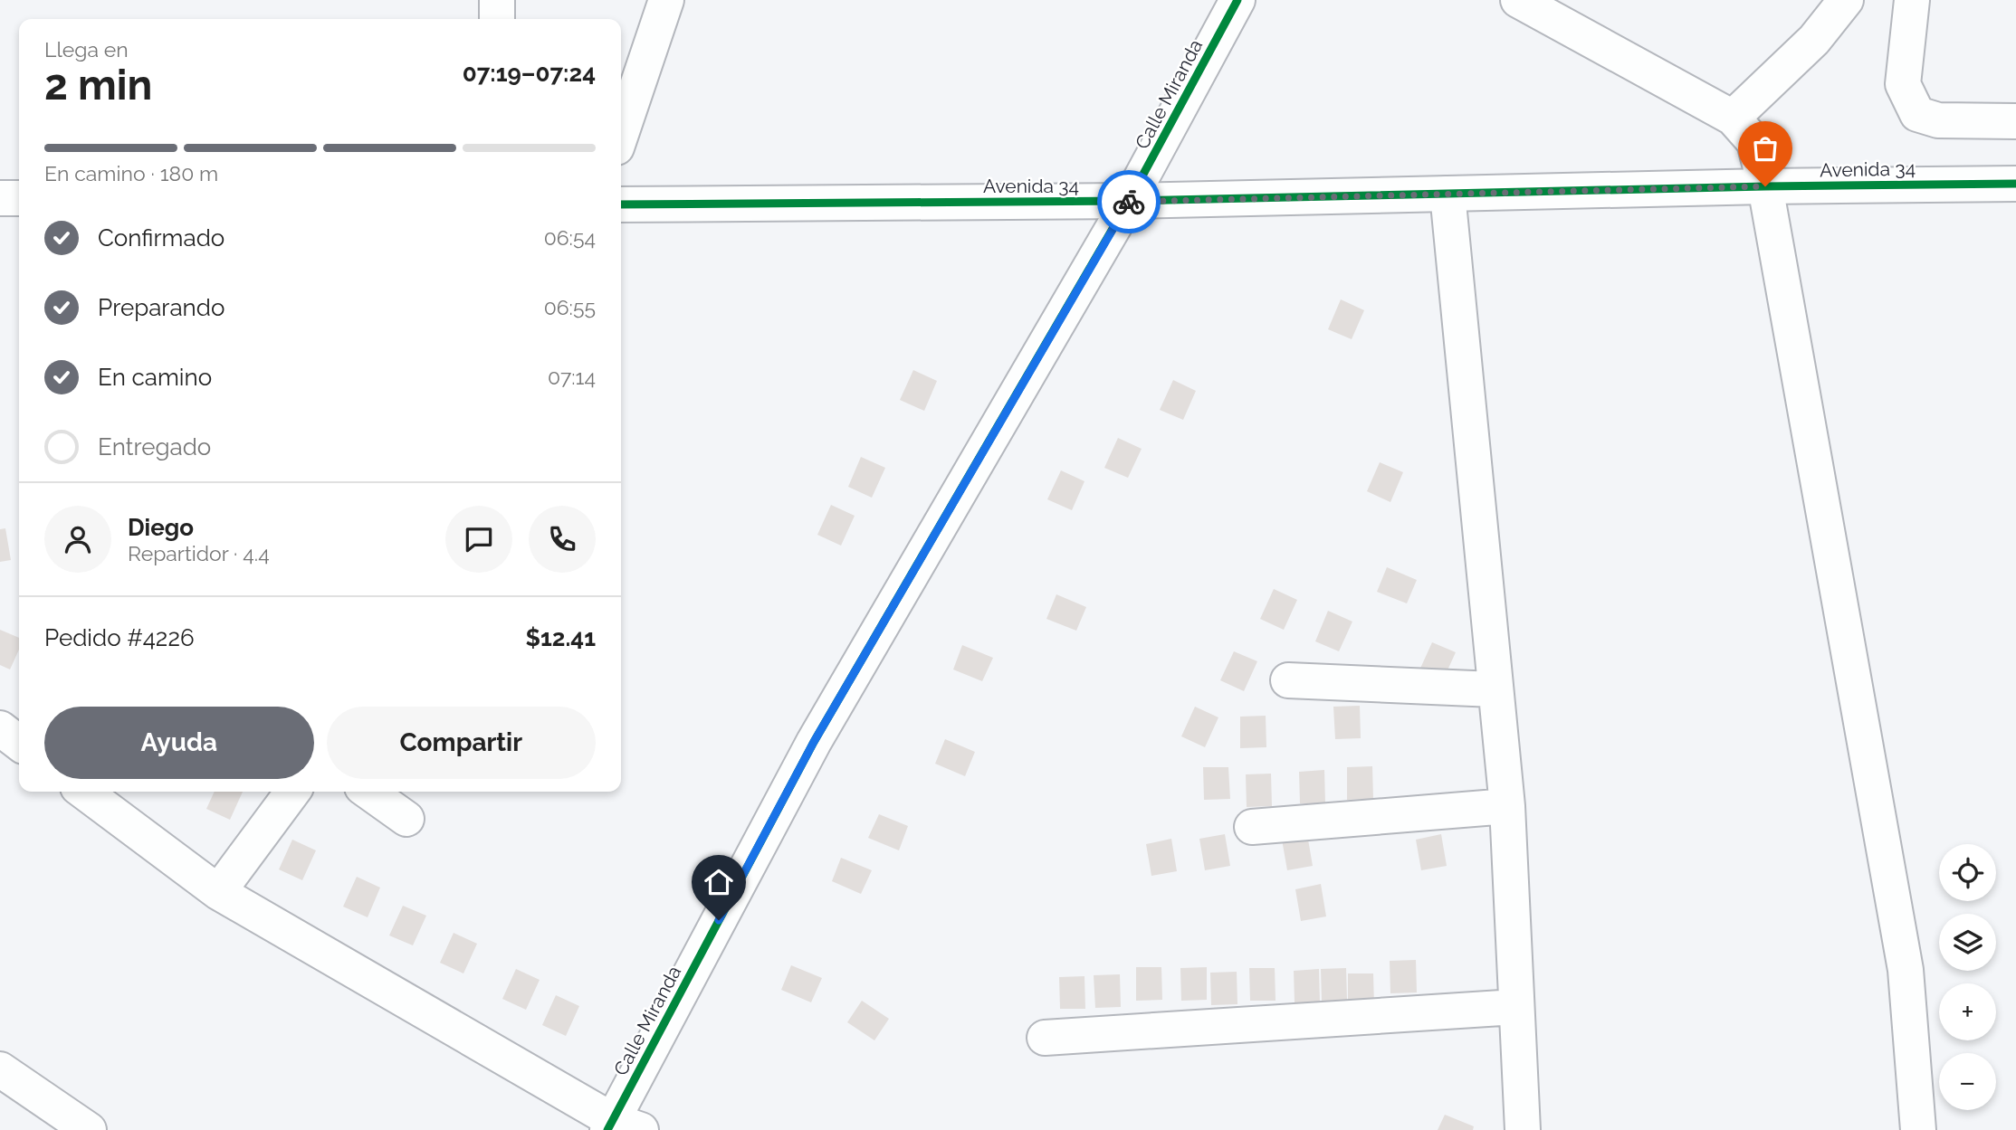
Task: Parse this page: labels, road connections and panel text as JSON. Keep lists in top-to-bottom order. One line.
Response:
{"streets":{"street":["Calle Miranda","Avenida 34"]},"crossings":[["Calle Miranda","Avenida 34"]],"page":{"heading":["2 min","Llega en","07:19–07:24"],"panel":["Diego","Repartidor · 4.4","Pedido #4226","$12.41"],"bar":"En camino · 180 m","list":[["Confirmado","06:54"],["Preparando","06:55"],["En camino","07:14"],"Entregado"],"buttons":["Ayuda","Compartir"],"map_buttons":["+","−"]}}
